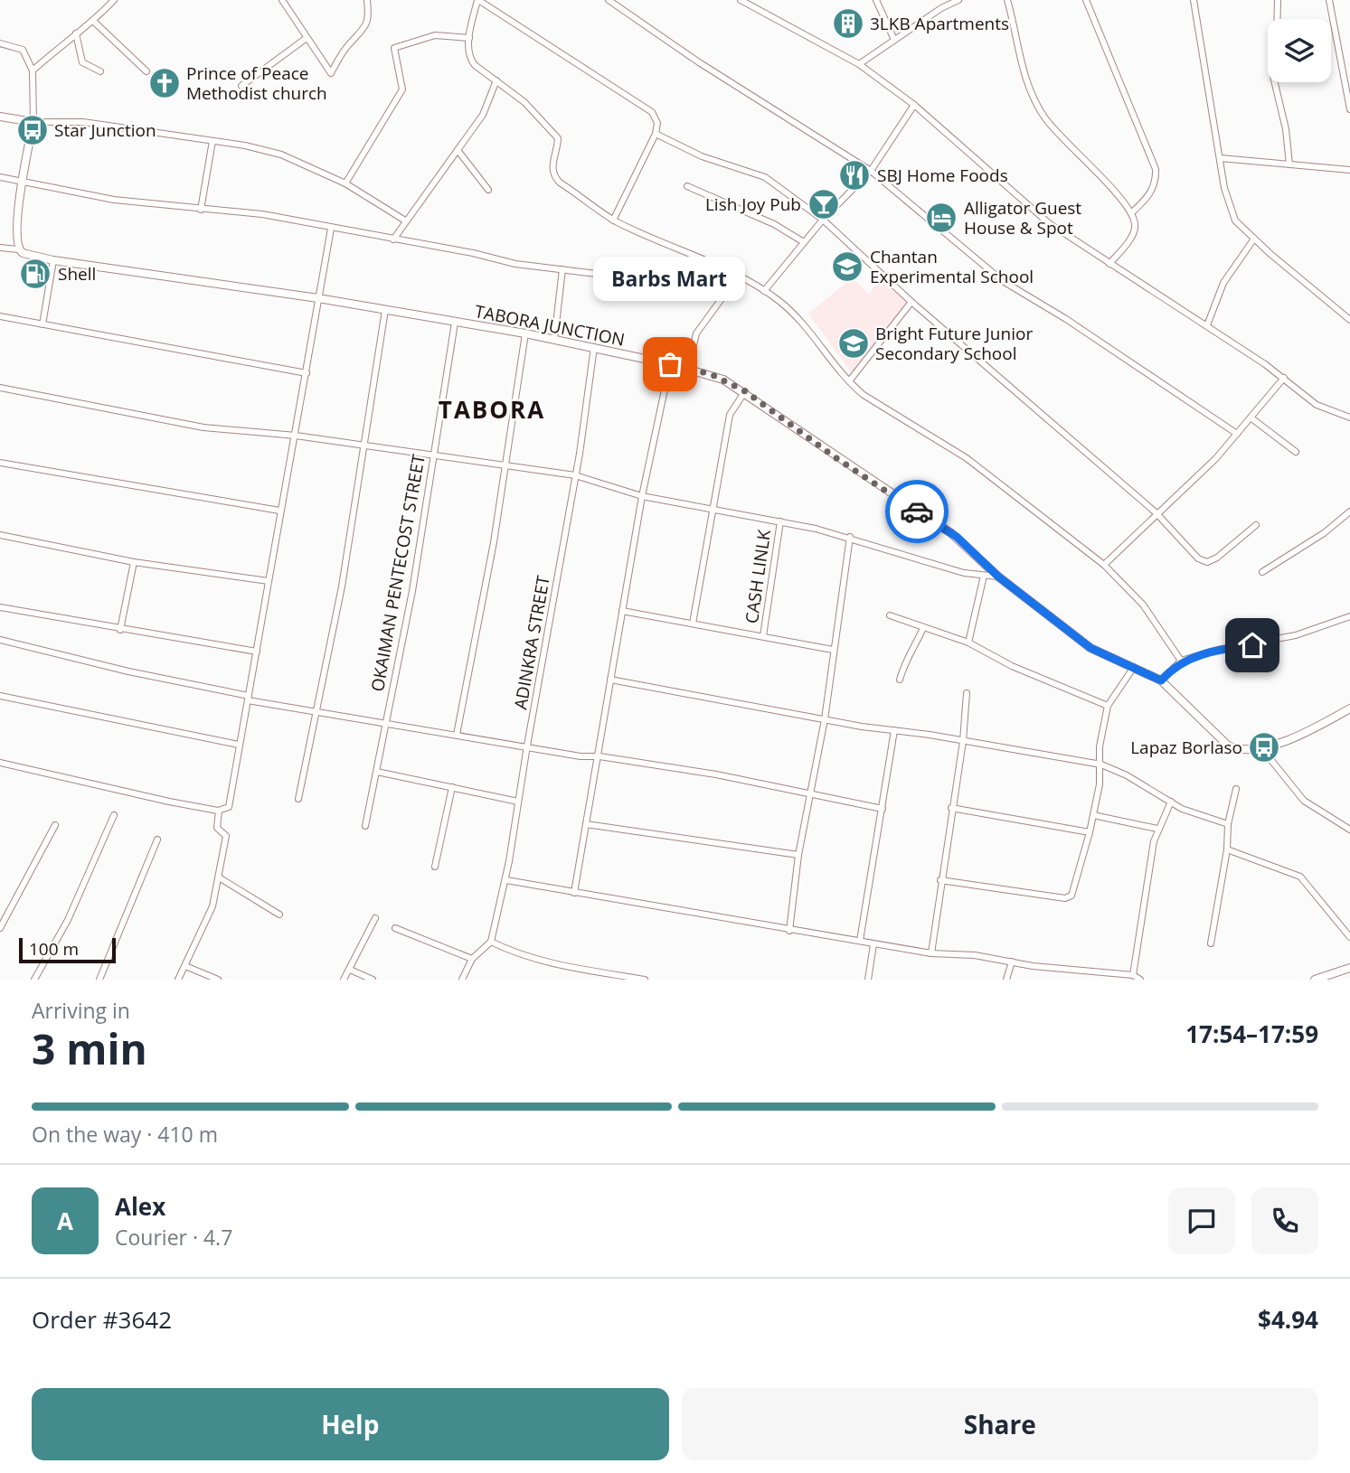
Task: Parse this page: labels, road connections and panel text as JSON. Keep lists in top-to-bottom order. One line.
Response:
{"streets":{"street":["TABORA JUNCTION","OKAIMAN PENTECOST STREET","CASH LINLK","ADINKRA STREET"]},"crossings":[["TABORA JUNCTION","OKAIMAN PENTECOST STREET"],["TABORA JUNCTION","ADINKRA STREET"]],"districts":["TABORA"],"places":{"building":["3LKB Apartments"],"church":["Prince of Peace Methodist church"],"bus stop":["Star Junction","Lapaz Borlaso"],"restaurant":["SBJ Home Foods"],"bar":["Lish Joy Pub"],"hotel":["Alligator Guest House & Spot"],"school or university":["Chantan Experimental School","Bright Future Junior Secondary School"],"fuel station":["Shell"],"other":["Barbs Mart"]},"scale_bar":"100 m","page":{"bubble":"Barbs Mart","scale":"100 m","heading":["3 min","Arriving in","17:54–17:59"],"panel":["Alex","Courier · 4.7","Order #3642","$4.94"],"bar":"On the way · 410 m","round":"A","buttons":["Help","Share"]}}
